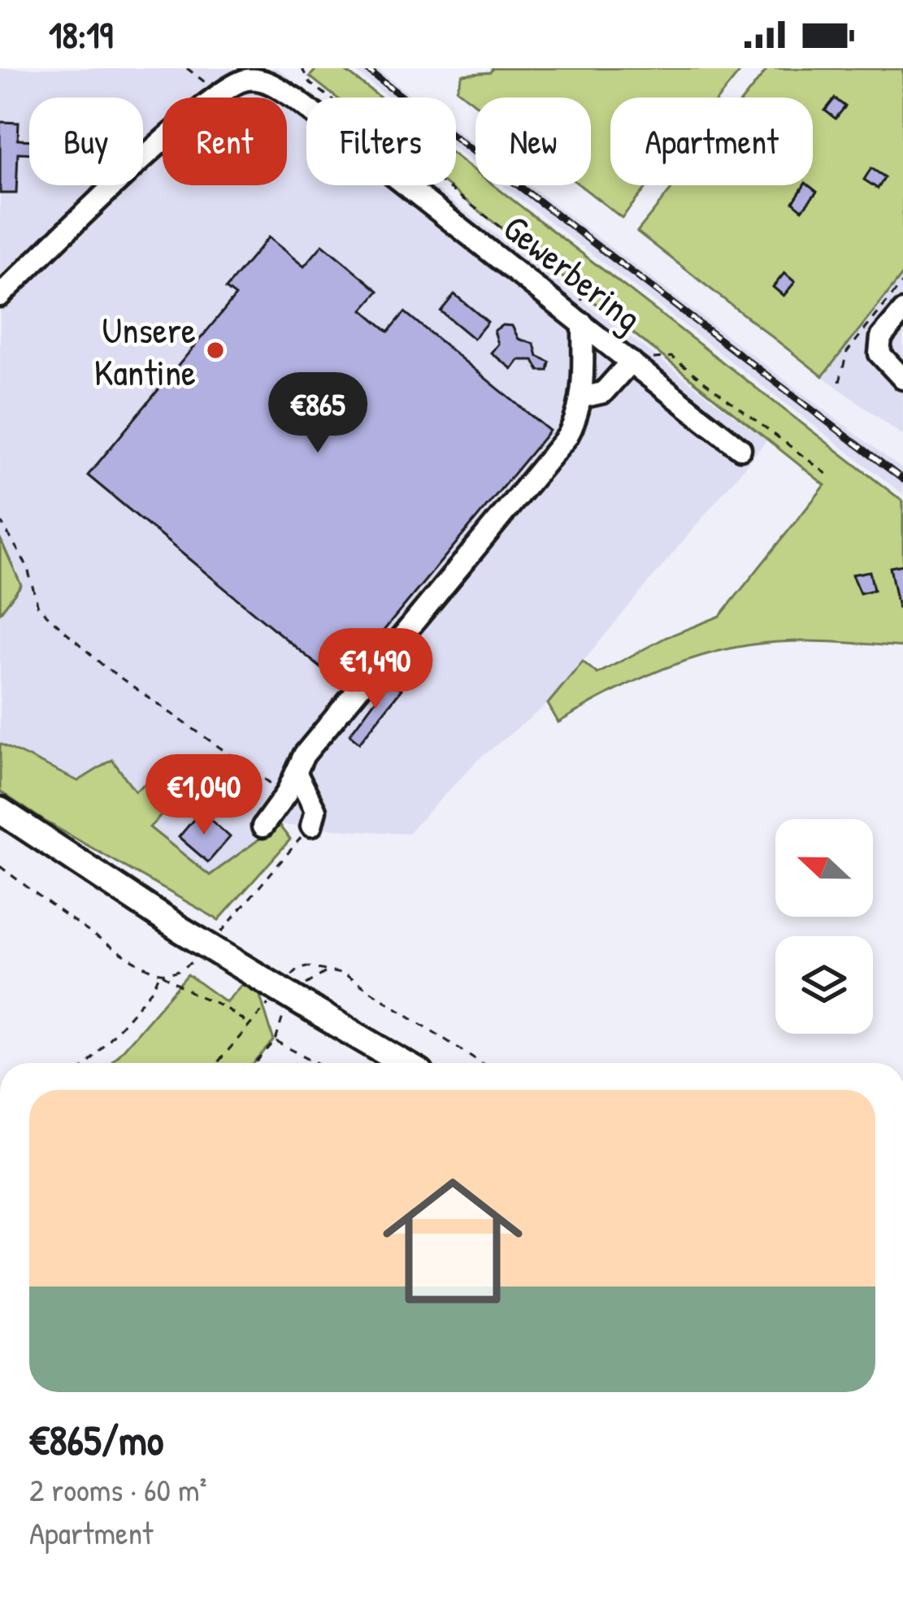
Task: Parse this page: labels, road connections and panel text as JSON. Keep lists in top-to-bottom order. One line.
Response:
{"streets":{"street":["Gewerbering"]},"places":["Unsere Kantine"],"north":"left","page":{"status":"18:19","chip":["Buy","Rent","Filters","New","Apartment"],"price":["€865","€1,490","€1,040"],"list":[{"name":"€865/mo","note":"2 rooms · 60 m² · Apartment"}]}}
